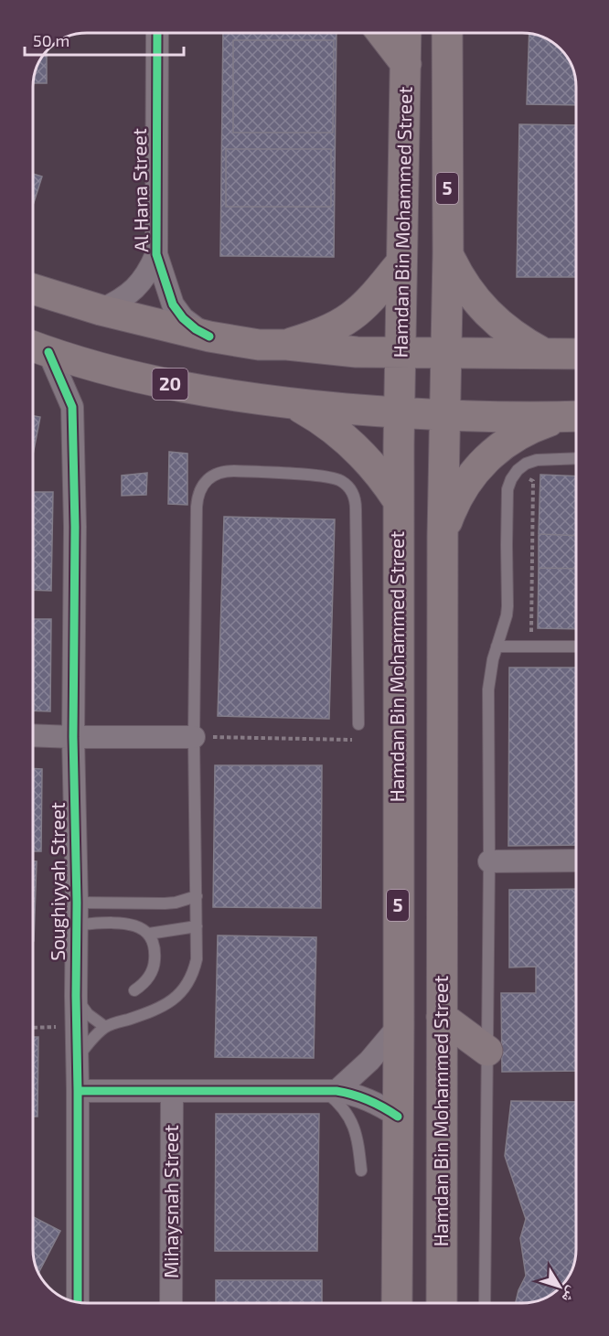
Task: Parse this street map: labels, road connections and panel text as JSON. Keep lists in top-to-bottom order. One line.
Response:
{"streets":{"main road":["5","Hamdan Bin Mohammed Street","20"],"street":["Al Hana Street","Soughiyyah Street","Mihaysnah Street"]},"crossings":[["Hamdan Bin Mohammed Street","20"],["20","Soughiyyah Street"]],"scale_bar":"50 m","north":"bottom right"}
